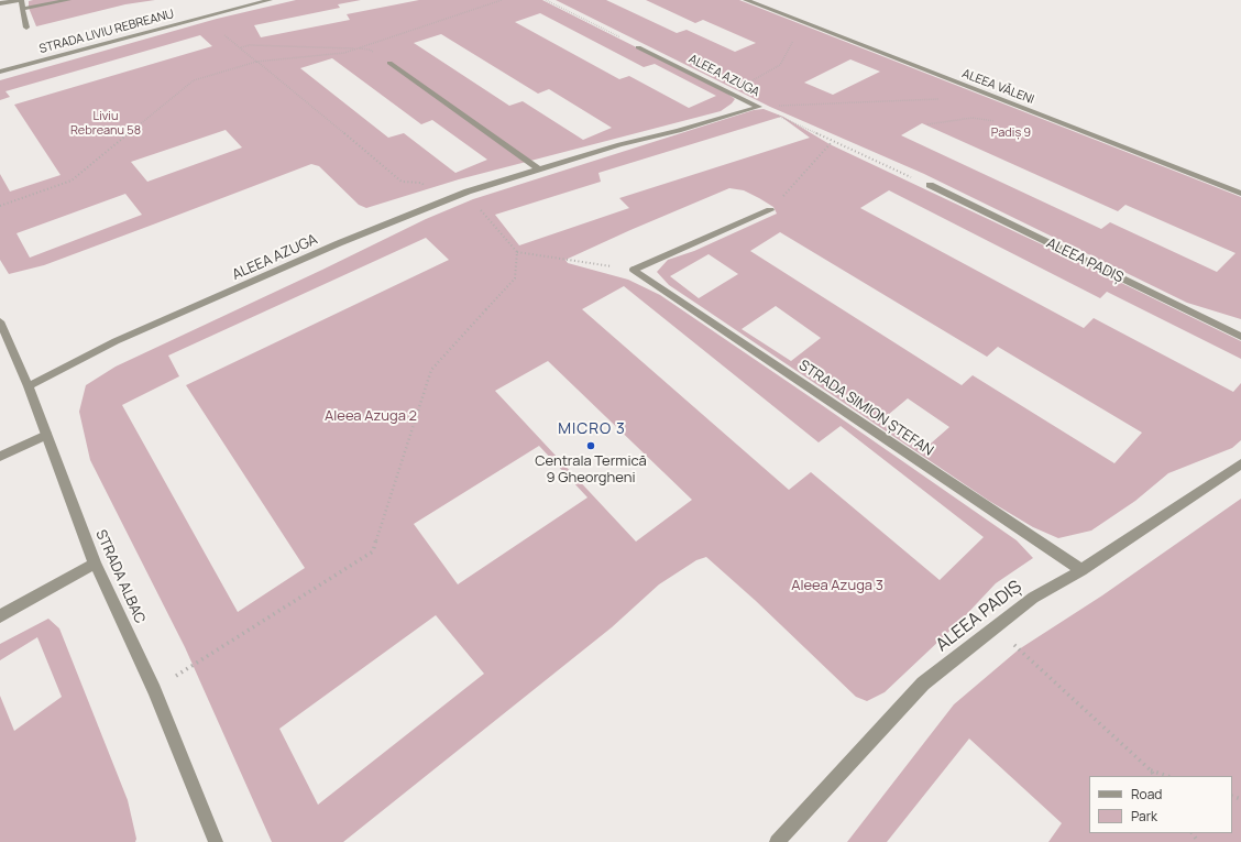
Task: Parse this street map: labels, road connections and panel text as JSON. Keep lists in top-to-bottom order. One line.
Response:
{"streets":{"street":["STRADA LIVIU REBREANU","ALEEA AZUGA","ALEEA VĂLENI","ALEEA PADIȘ","STRADA SIMION ȘTEFAN","STRADA ALBAC"]},"crossings":[["ALEEA AZUGA","STRADA ALBAC"],["ALEEA PADIȘ","STRADA SIMION ȘTEFAN"]],"districts":["MICRO 3"],"parks":["Liviu Rebreanu 58","Padiș 9","Aleea Azuga 2","Aleea Azuga 3"],"places":["Centrala Termică 9 Gheorgheni"],"legend":["Road","Park"]}
